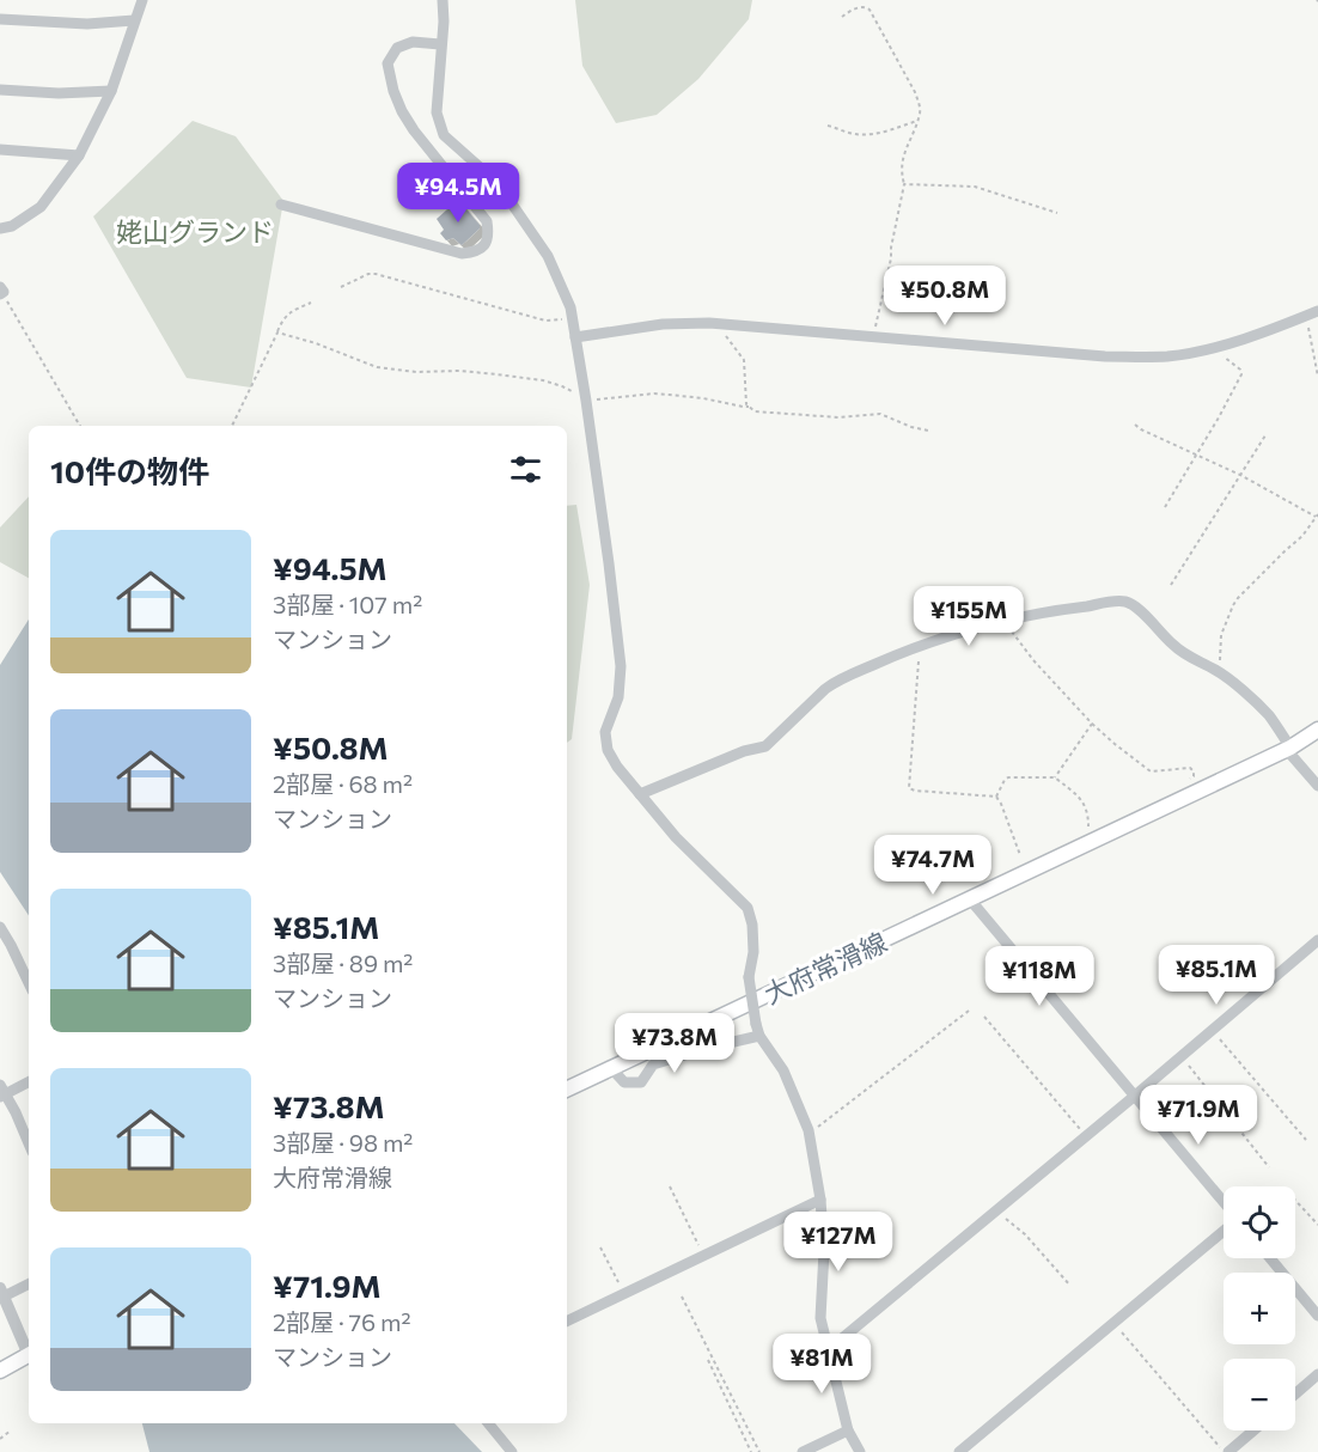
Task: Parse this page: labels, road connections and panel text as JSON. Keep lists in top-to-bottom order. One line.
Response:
{"streets":{"main road":["大府常滑線"]},"parks":["姥山グランド"],"page":{"price":["¥94.5M","¥50.8M","¥155M","¥74.7M","¥85.1M","¥118M","¥73.8M","¥71.9M","¥127M","¥81M"],"heading":"10件の物件","list":[{"name":"¥94.5M","note":"3部屋 · 107 m² · マンション"},{"name":"¥50.8M","note":"2部屋 · 68 m² · マンション"},{"name":"¥85.1M","note":"3部屋 · 89 m² · マンション"},{"name":"¥73.8M","note":"3部屋 · 98 m² · 大府常滑線"},{"name":"¥71.9M","note":"2部屋 · 76 m² · マンション"}],"map_buttons":["+","−"]}}
